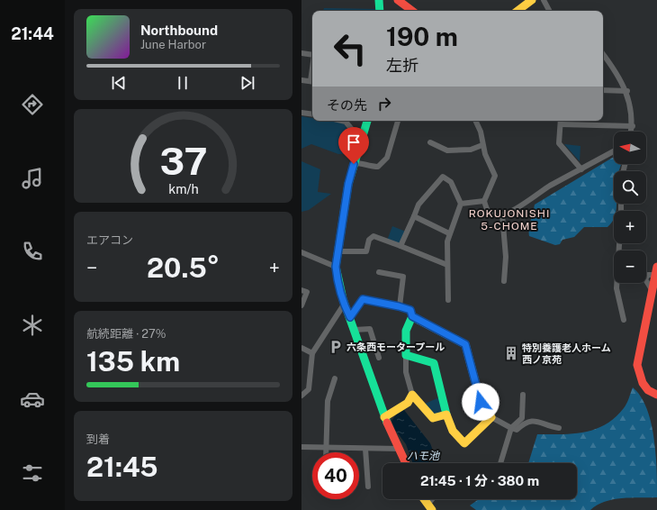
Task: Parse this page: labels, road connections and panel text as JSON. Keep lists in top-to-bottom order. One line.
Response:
{"districts":["ROKUJONISHI 5-CHOME"],"water":["ハモ池"],"places":{"parking":["六条西モータープール"],"building":["特別養護老人ホーム 西ノ京苑"]},"north":"left","page":{"tabs":"21:44","turn":["190 m","左折"],"song":["Northbound","June Harbor"],"then":"その先","map_buttons":["+","−"],"tile":["エアコン",["航続距離 · 27%","135 km"],["到着","21:45"]],"heat":["−","20.5°","+"],"limit":"40","trip":"21:45 · 1 分 · 380 m","gauge":["37","km/h"]}}
